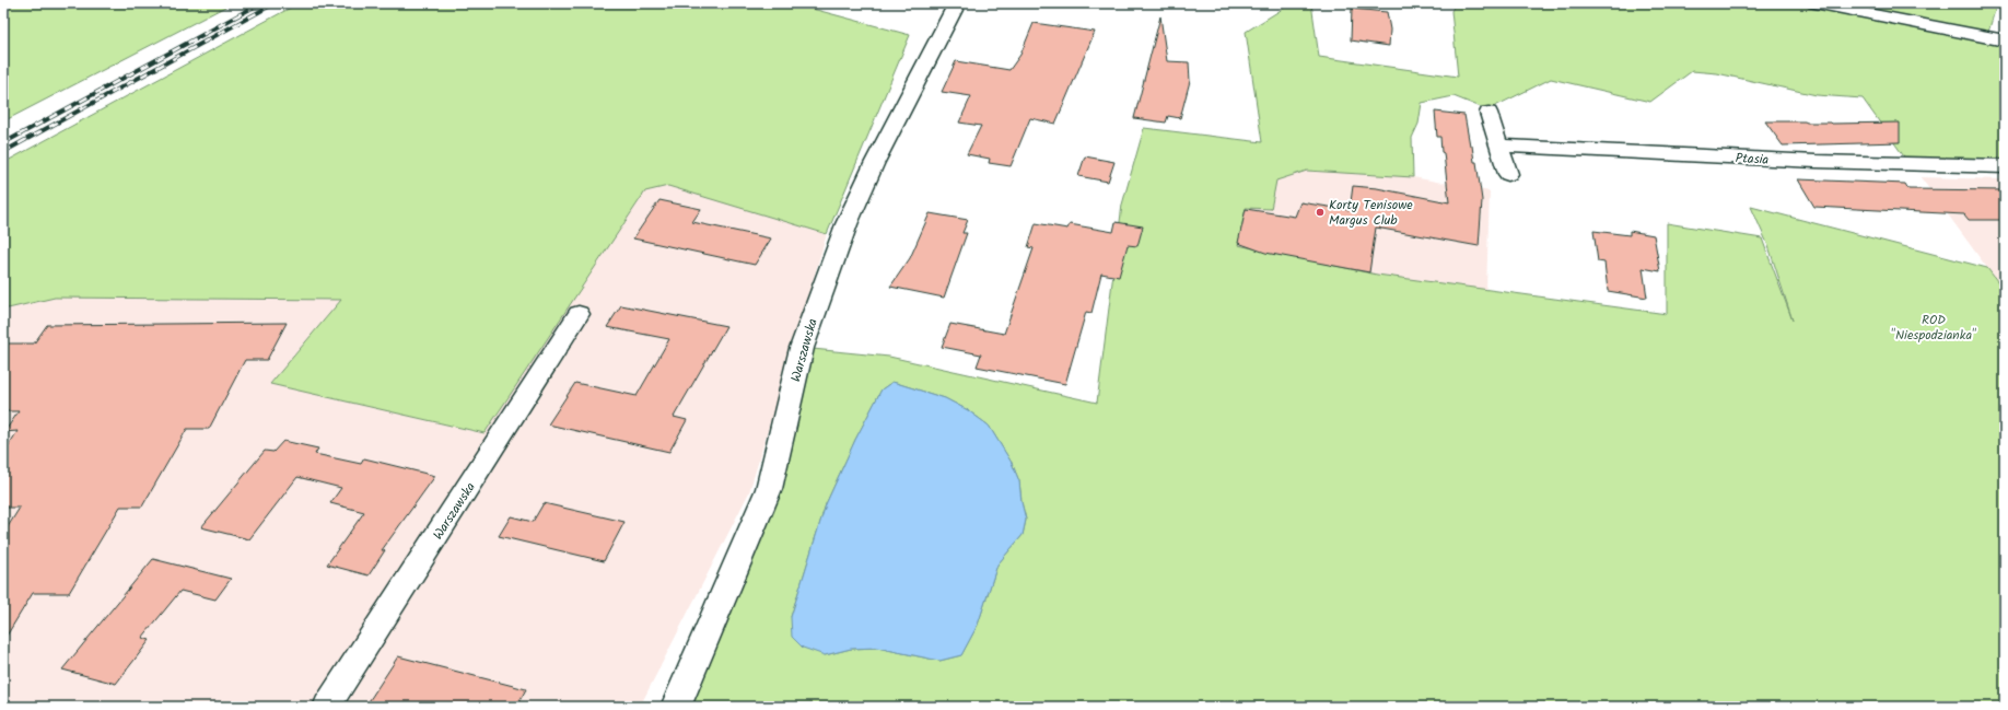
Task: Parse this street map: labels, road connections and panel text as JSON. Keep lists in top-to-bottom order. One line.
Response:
{"streets":{"street":["Ptasia","Warszawska"]},"parks":["ROD \"Niespodzianka\""],"places":["Korty Tenisowe Margus Club"]}
